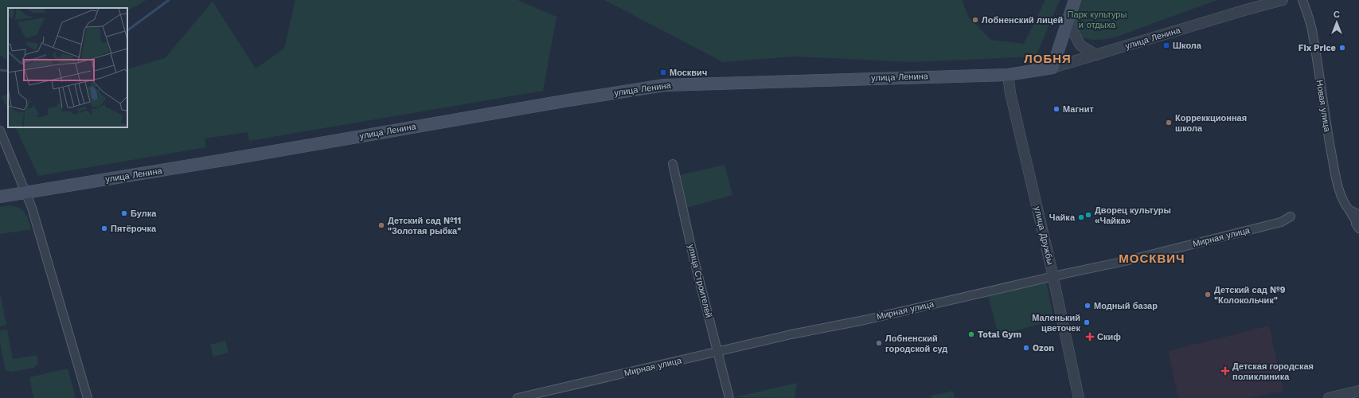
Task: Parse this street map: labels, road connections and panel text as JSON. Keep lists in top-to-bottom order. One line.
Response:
{"streets":{"main road":["улица Ленина"],"street":["Новая улица","улица Дружбы","Мирная улица","улица Строителей"]},"crossings":[["улица Ленина","улица Дружбы"],["улица Дружбы","Мирная улица"],["Мирная улица","улица Строителей"]],"districts":["ЛОБНЯ","МОСКВИЧ"],"parks":["Парк культуры и отдыха"],"places":{"other":["Лобненский лицей","Fix Price","Магнит","Корреккционная школа","Булка","Дворец культуры «Чайка»","Чайка","Детский сад №11 \"Золотая рыбка\"","Пятёрочка","Детский сад №9 \"Колокольчик\"","Модный базар","Маленький цветочек","Total Gym","Лобненский городской суд","Ozon"],"transit":["Школа","Москвич"],"health":["Скиф","Детская городская поликлиника"]},"north":"top"}
